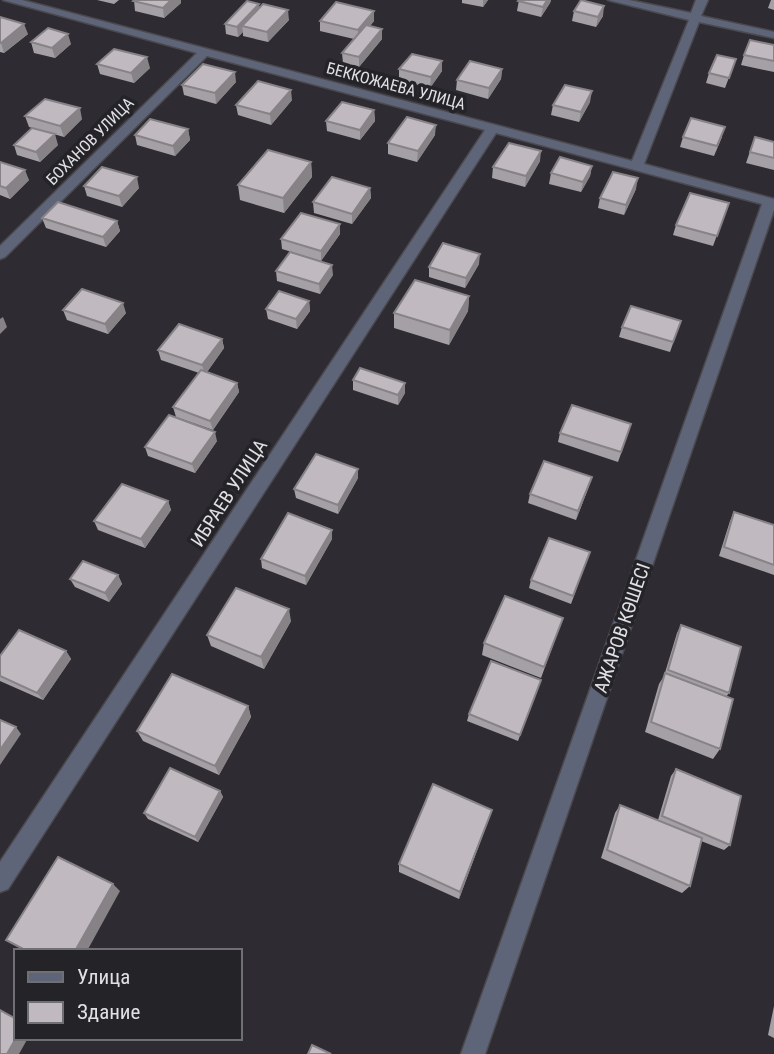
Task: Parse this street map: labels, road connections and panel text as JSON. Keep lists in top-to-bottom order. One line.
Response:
{"streets":{"street":["БЕККОЖАЕВА УЛИЦА","БОХАНОВ УЛИЦА","ИБРАЕВ УЛИЦА","АЖАРОВ КӨШЕСІ"]},"crossings":[["БЕККОЖАЕВА УЛИЦА","БОХАНОВ УЛИЦА"],["БЕККОЖАЕВА УЛИЦА","ИБРАЕВ УЛИЦА"],["БЕККОЖАЕВА УЛИЦА","АЖАРОВ КӨШЕСІ"]],"legend":["Улица","Здание"]}
